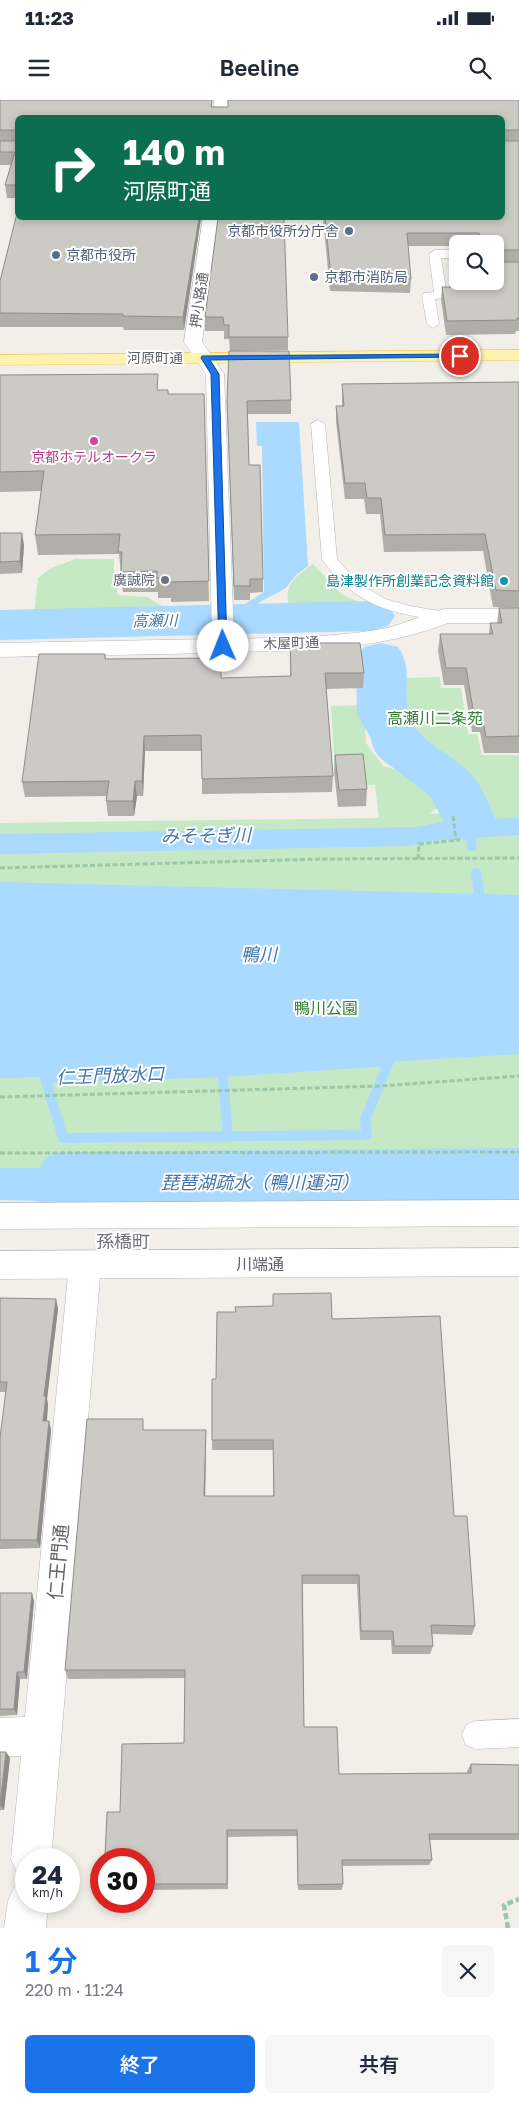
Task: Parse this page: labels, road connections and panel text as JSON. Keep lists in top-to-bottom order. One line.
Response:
{"streets":{"main road":["河原町通"],"street":["押小路通","木屋町通","川端通","仁王門通"]},"crossings":[["押小路通","河原町通"],["押小路通","木屋町通"],["川端通","仁王門通"]],"districts":["孫橋町"],"water":["高瀬川","みそそぎ川","鴨川","仁王門放水口","琵琶湖疏水（鴨川運河）"],"parks":["高瀬川二条苑","鴨川公園"],"places":["京都市役所分庁舎","京都市役所","京都市消防局","京都ホテルオークラ","廣誠院","島津製作所創業記念資料館"],"page":{"status":"11:23","header":"Beeline","turn":["140 m","河原町通"],"speed":"24 km/h","limit":"30","heading":["1 分","220 m · 11:24"],"buttons":["終了","共有"]}}
